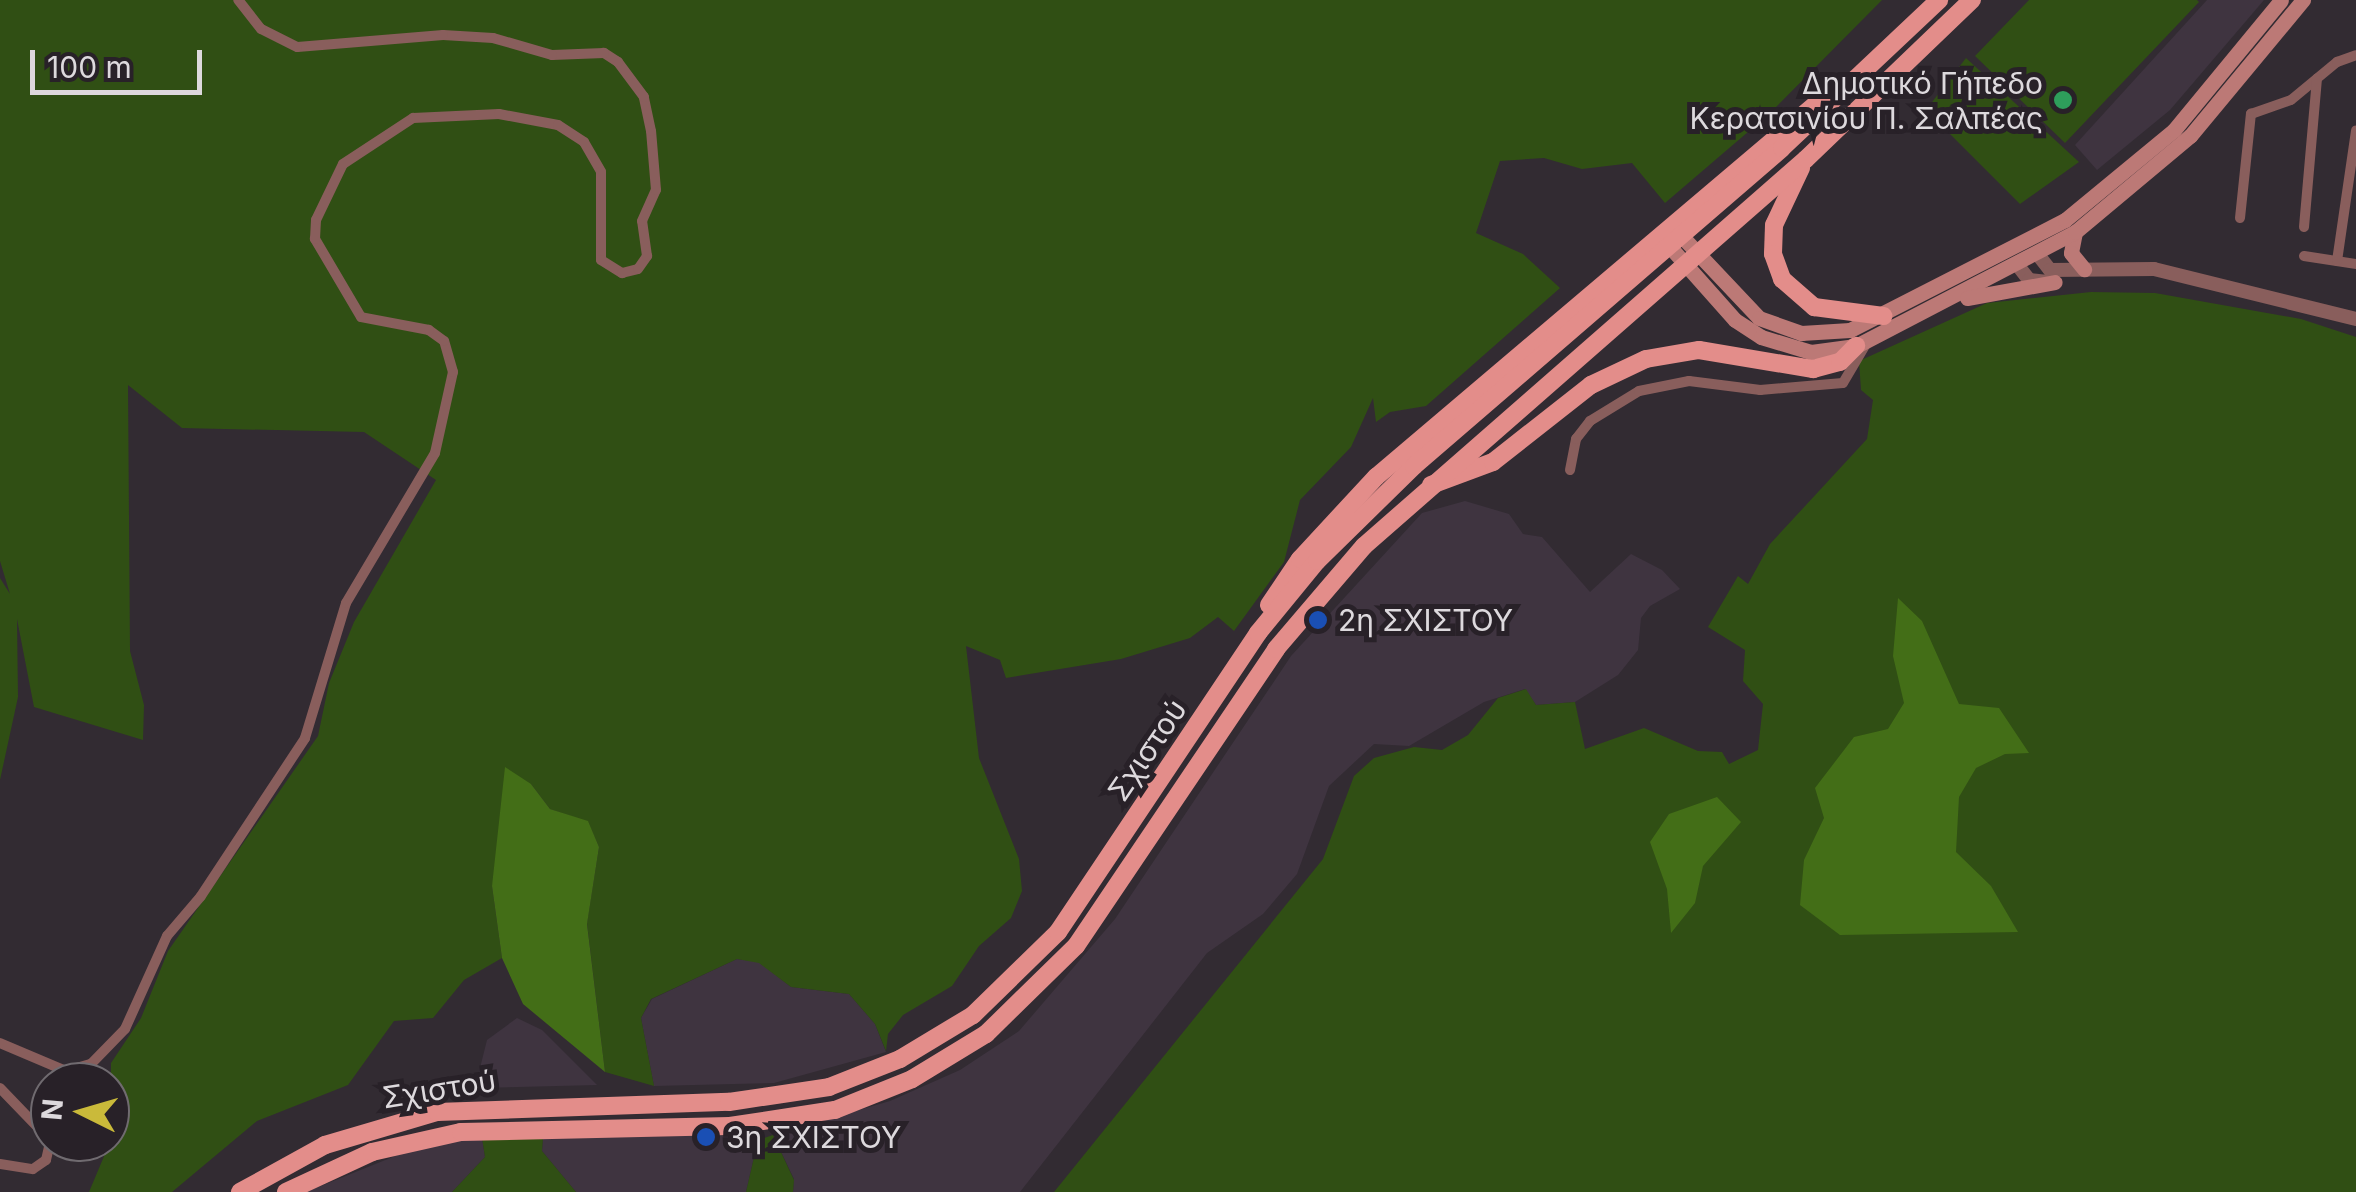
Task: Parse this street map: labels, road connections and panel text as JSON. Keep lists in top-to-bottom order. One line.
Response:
{"streets":{"main road":["Σχιστού"]},"places":["Δημοτικό Γήπεδο Κερατσινίου Π. Σαλπέας","2η ΣΧΙΣΤΟΥ","3η ΣΧΙΣΤΟΥ"],"scale_bar":"100 m","north":"left"}
